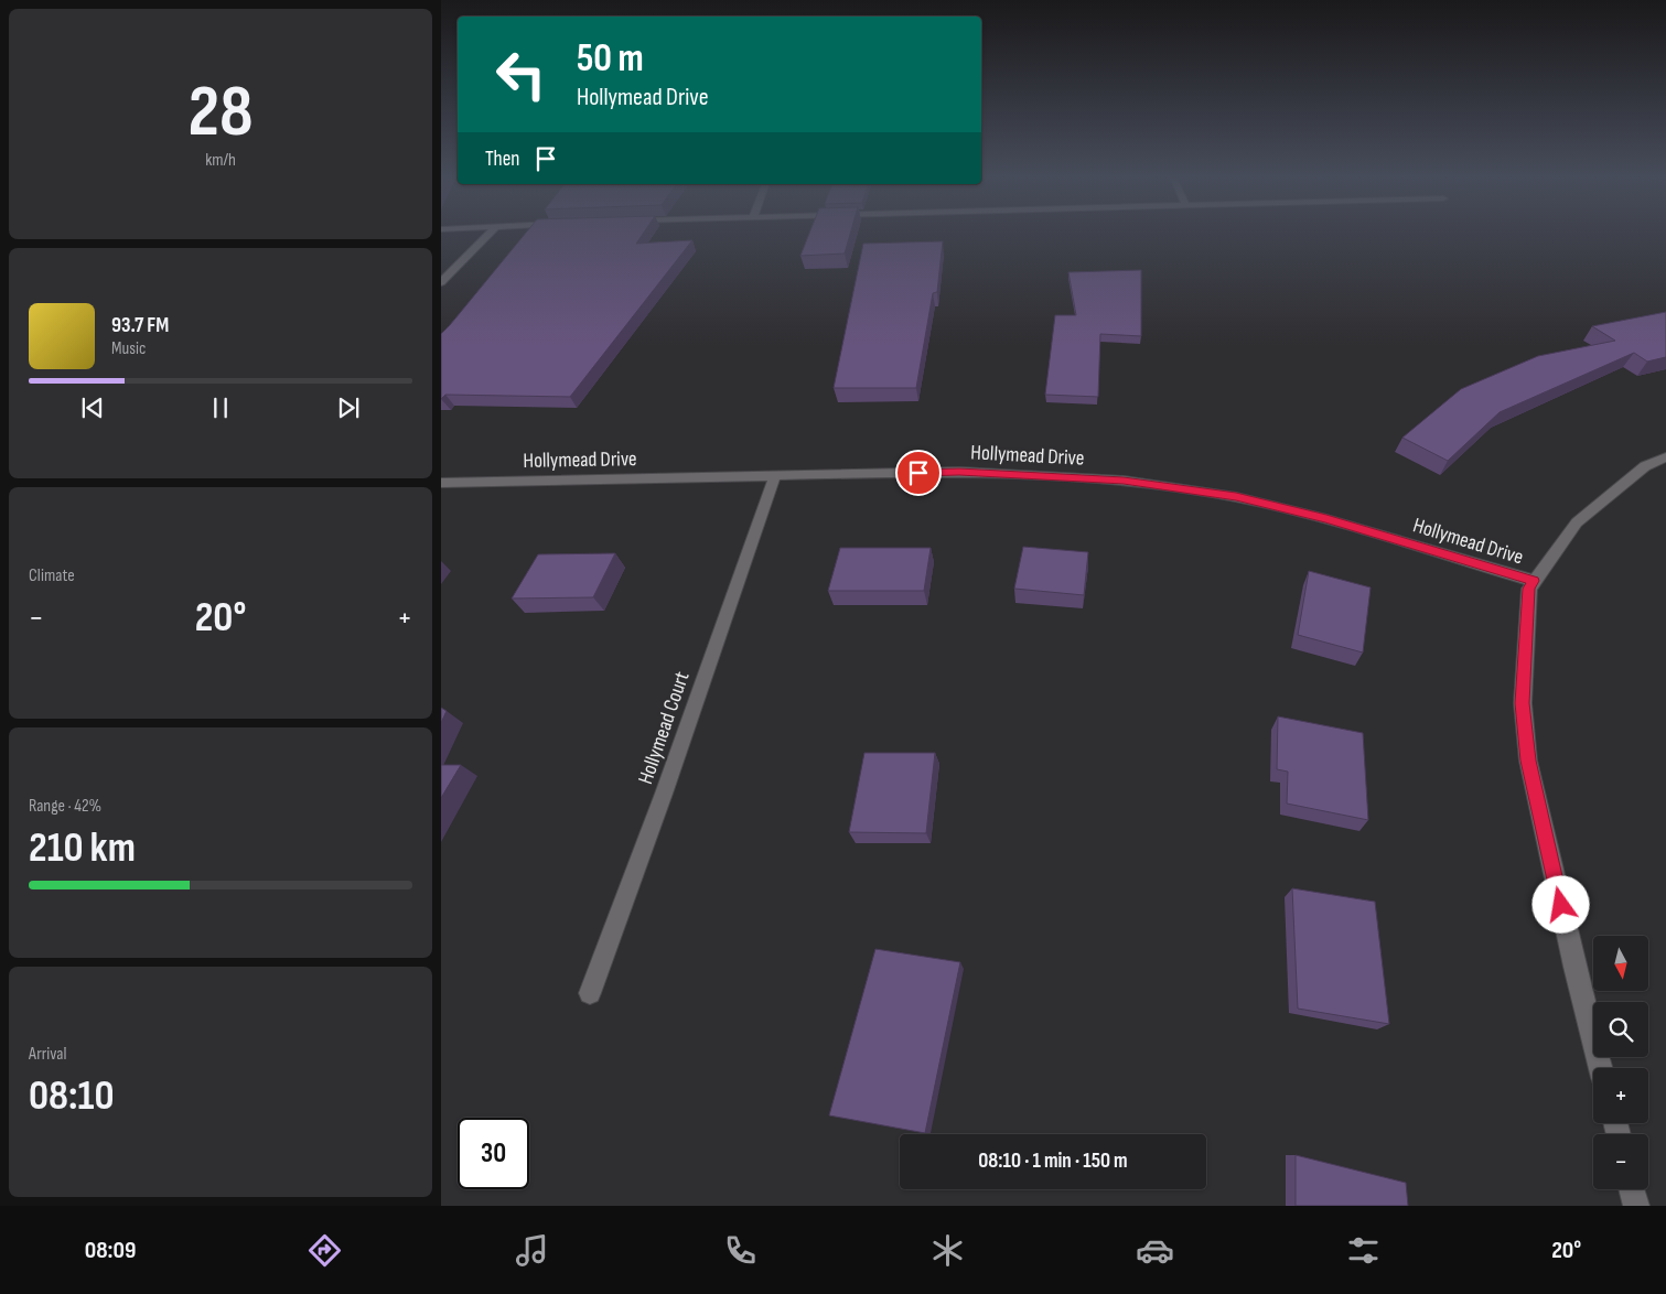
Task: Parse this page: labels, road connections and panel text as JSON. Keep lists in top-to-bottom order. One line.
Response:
{"streets":{"street":["Hollymead Drive","Hollymead Court"]},"crossings":[["Hollymead Drive","Hollymead Court"]],"north":"bottom","page":{"tile":[["28","km/h"],"Climate",["Range · 42%","210 km"],["Arrival","08:10"]],"turn":["50 m","Hollymead Drive"],"then":"Then","song":["93.7 FM","Music"],"heat":["−","20°","+"],"map_buttons":["+","−"],"limit":"30","trip":"08:10 · 1 min · 150 m","tabs":["08:09","20°"]}}
